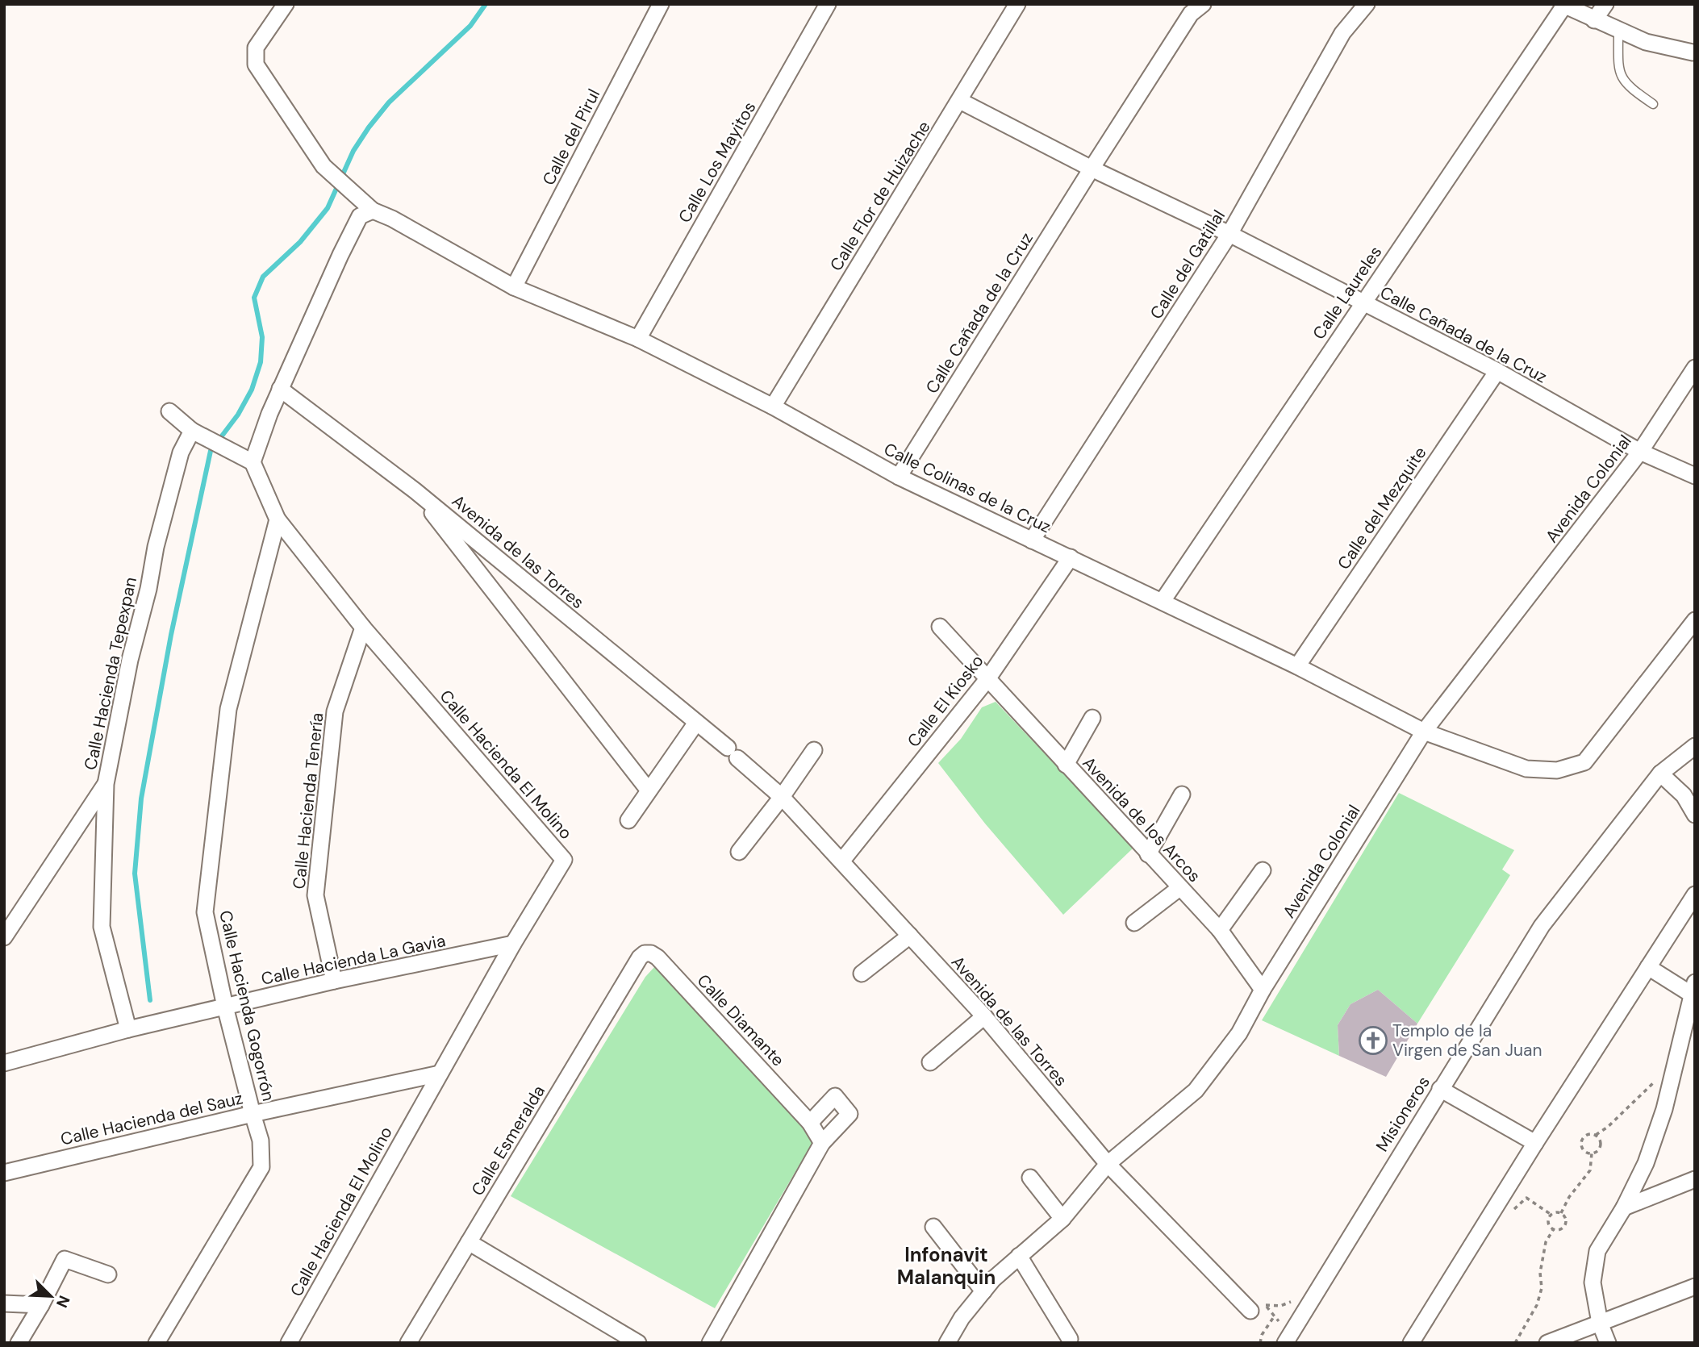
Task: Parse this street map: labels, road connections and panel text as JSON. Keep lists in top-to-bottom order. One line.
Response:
{"streets":{"street":["Calle del Pirul","Calle Los Mayitos","Calle Flor de Huizache","Calle del Gatillal","Calle Laureles","Calle Cañada de la Cruz","Calle Colinas de la Cruz","Avenida Colonial","Calle del Mezquite","Avenida de las Torres","Calle Hacienda Tepexpan","Calle El Kiosko","Calle Hacienda El Molino","Calle Hacienda Tenería","Avenida de los Arcos","Calle Hacienda La Gavia","Calle Hacienda Gogorrón","Calle Diamante","Misioneros","Calle Hacienda del Sauz","Calle Esmeralda"]},"crossings":[["Calle del Pirul","Calle Colinas de la Cruz"],["Calle Los Mayitos","Calle Colinas de la Cruz"],["Calle Flor de Huizache","Calle Cañada de la Cruz"],["Calle Flor de Huizache","Calle Colinas de la Cruz"],["Calle del Gatillal","Calle Cañada de la Cruz"],["Calle del Gatillal","Calle Colinas de la Cruz"],["Calle Laureles","Calle Cañada de la Cruz"],["Calle Laureles","Calle Colinas de la Cruz"],["Calle Cañada de la Cruz","Calle Colinas de la Cruz"],["Calle Cañada de la Cruz","Avenida Colonial"],["Calle Cañada de la Cruz","Calle del Mezquite"],["Calle Colinas de la Cruz","Avenida Colonial"],["Calle Colinas de la Cruz","Calle del Mezquite"],["Calle Colinas de la Cruz","Calle El Kiosko"],["Avenida Colonial","Avenida de las Torres"],["Avenida Colonial","Avenida de los Arcos"],["Avenida de las Torres","Calle El Kiosko"],["Calle Hacienda Tepexpan","Calle Hacienda La Gavia"],["Calle El Kiosko","Avenida de los Arcos"],["Calle Hacienda El Molino","Calle Hacienda Tenería"],["Calle Hacienda El Molino","Calle Hacienda La Gavia"],["Calle Hacienda El Molino","Calle Hacienda Gogorrón"],["Calle Hacienda El Molino","Calle Hacienda del Sauz"],["Calle Hacienda Tenería","Calle Hacienda La Gavia"],["Calle Hacienda La Gavia","Calle Hacienda Gogorrón"],["Calle Hacienda Gogorrón","Calle Hacienda del Sauz"],["Calle Diamante","Calle Esmeralda"]],"districts":["Infonavit Malanquin"],"places":{"church":["Templo de la Virgen de San Juan"]},"north":"bottom right"}
